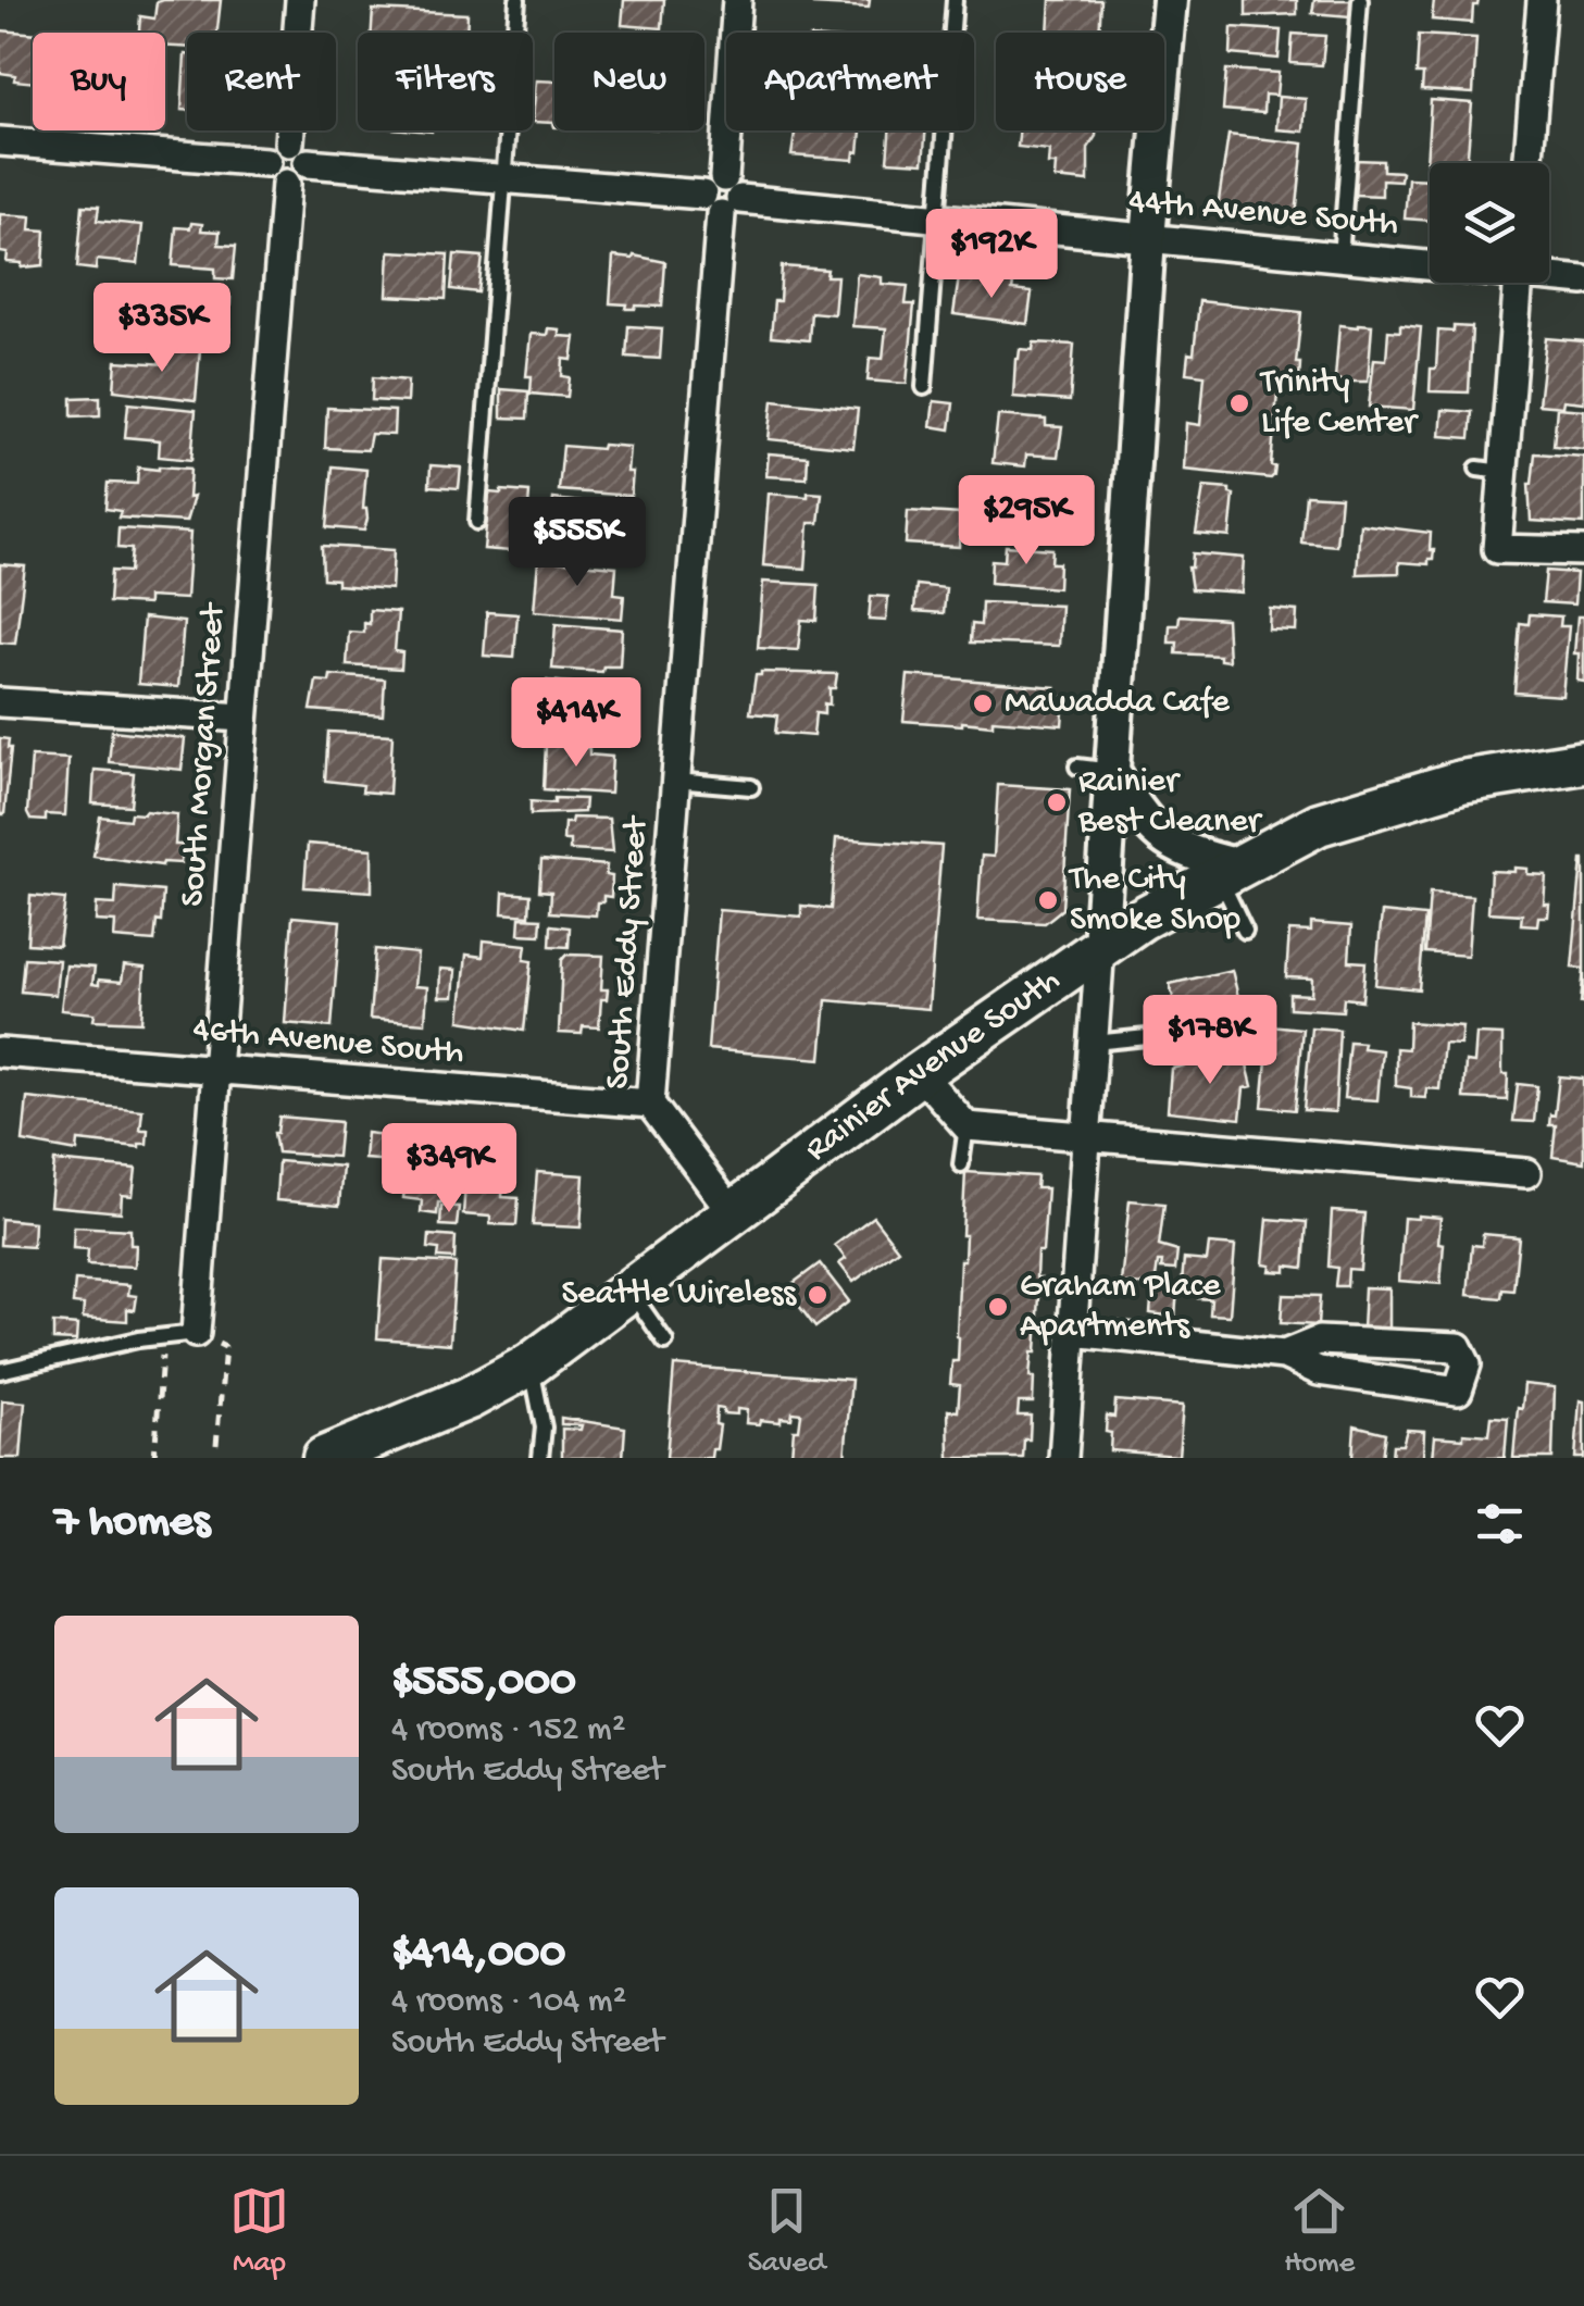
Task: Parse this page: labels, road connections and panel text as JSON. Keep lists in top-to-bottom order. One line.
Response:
{"streets":{"main road":["Rainier Avenue South"],"street":["44th Avenue South","South Morgan Street","South Eddy Street","46th Avenue South"]},"crossings":[["44th Avenue South","South Morgan Street"],["44th Avenue South","South Eddy Street"],["South Morgan Street","46th Avenue South"],["South Eddy Street","46th Avenue South"],["South Eddy Street","Rainier Avenue South"]],"places":["Trinity Life Center","Mawadda Cafe","Rainier Best Cleaner","The City Smoke Shop","Seattle Wireless","Graham Place Apartments"],"page":{"chip":["Buy","Rent","Filters","New","Apartment","House"],"price":["$192K","$335K","$295K","$555K","$414K","$178K","$349K"],"heading":"7 homes","list":[{"name":"$555,000","note":"4 rooms · 152 m² · South Eddy Street"},{"name":"$414,000","note":"4 rooms · 104 m² · South Eddy Street"}],"tabs":["Map","Saved","Home"]}}
